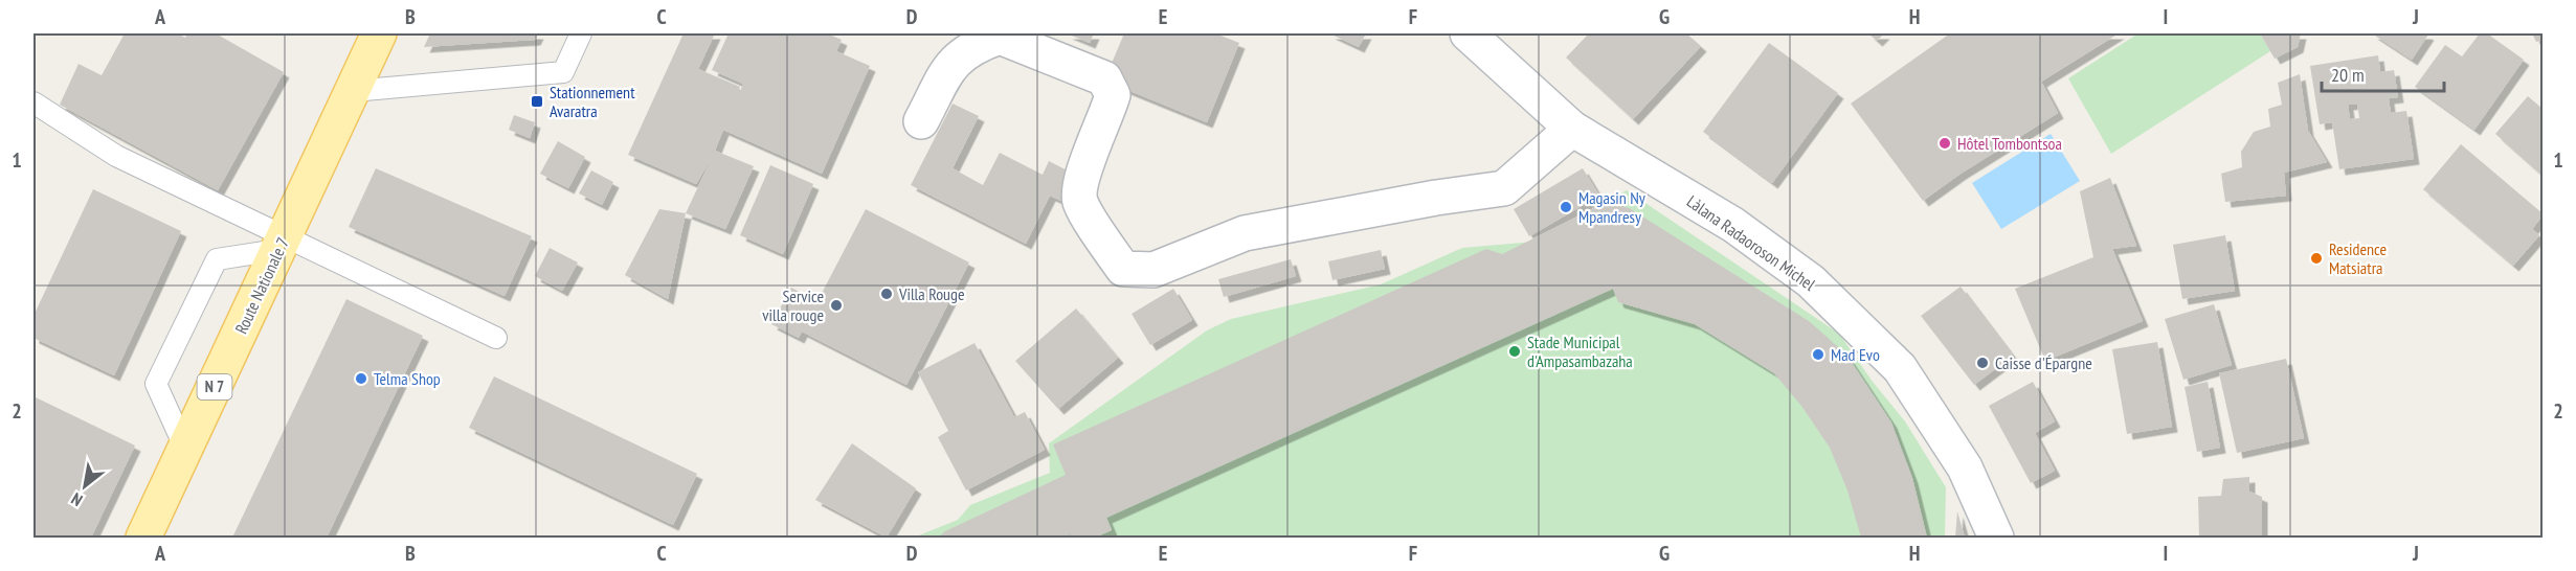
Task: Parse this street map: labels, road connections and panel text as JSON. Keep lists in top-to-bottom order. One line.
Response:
{"streets":{"main road":["Route Nationale 7","N 7"],"street":["Làlana Radaoroson Michel"]},"places":{"transit":["Stationnement Avaratra"],"other":["Hôtel Tombontsoa","Magasin Ny Mpandresy","Residence Matsiatra","Villa Rouge","Service villa rouge","Stade Municipal d'Ampasambazaha","Mad Evo","Caisse d'Épargne","Telma Shop"]},"scale_bar":"20 m","north":"bottom left","grid":{"columns":["A","B","C","D","E","F","G","H","I","J"],"rows":["1","2"]}}
